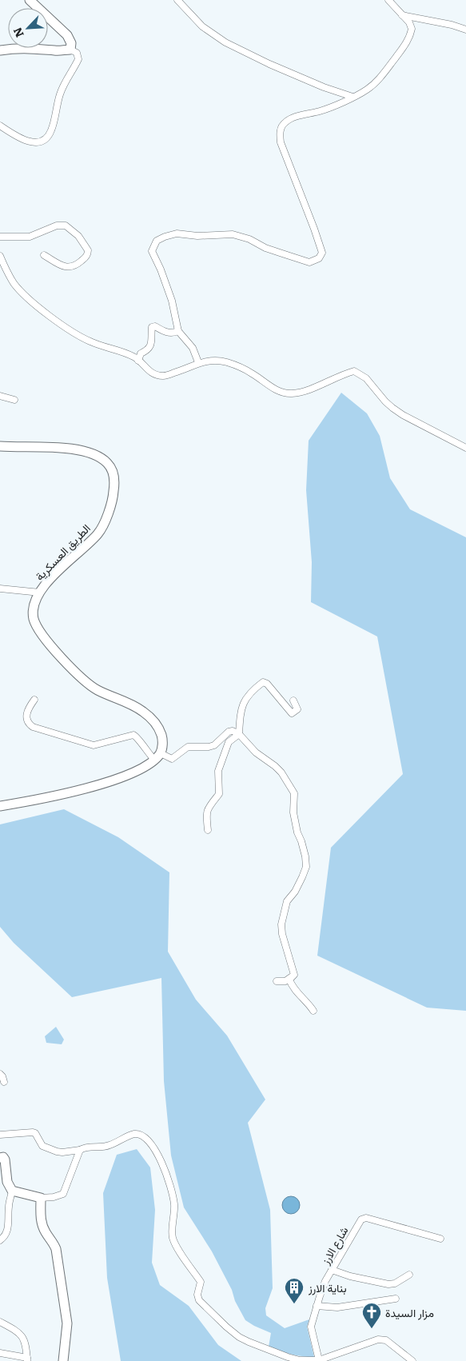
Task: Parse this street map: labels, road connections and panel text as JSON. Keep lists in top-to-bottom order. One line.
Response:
{"streets":{"main road":["الطريق العسكرية"],"street":["شارع الارز"]},"places":{"building":["بناية الارز"],"church":["مزار السيدة"]},"north":"bottom left"}
